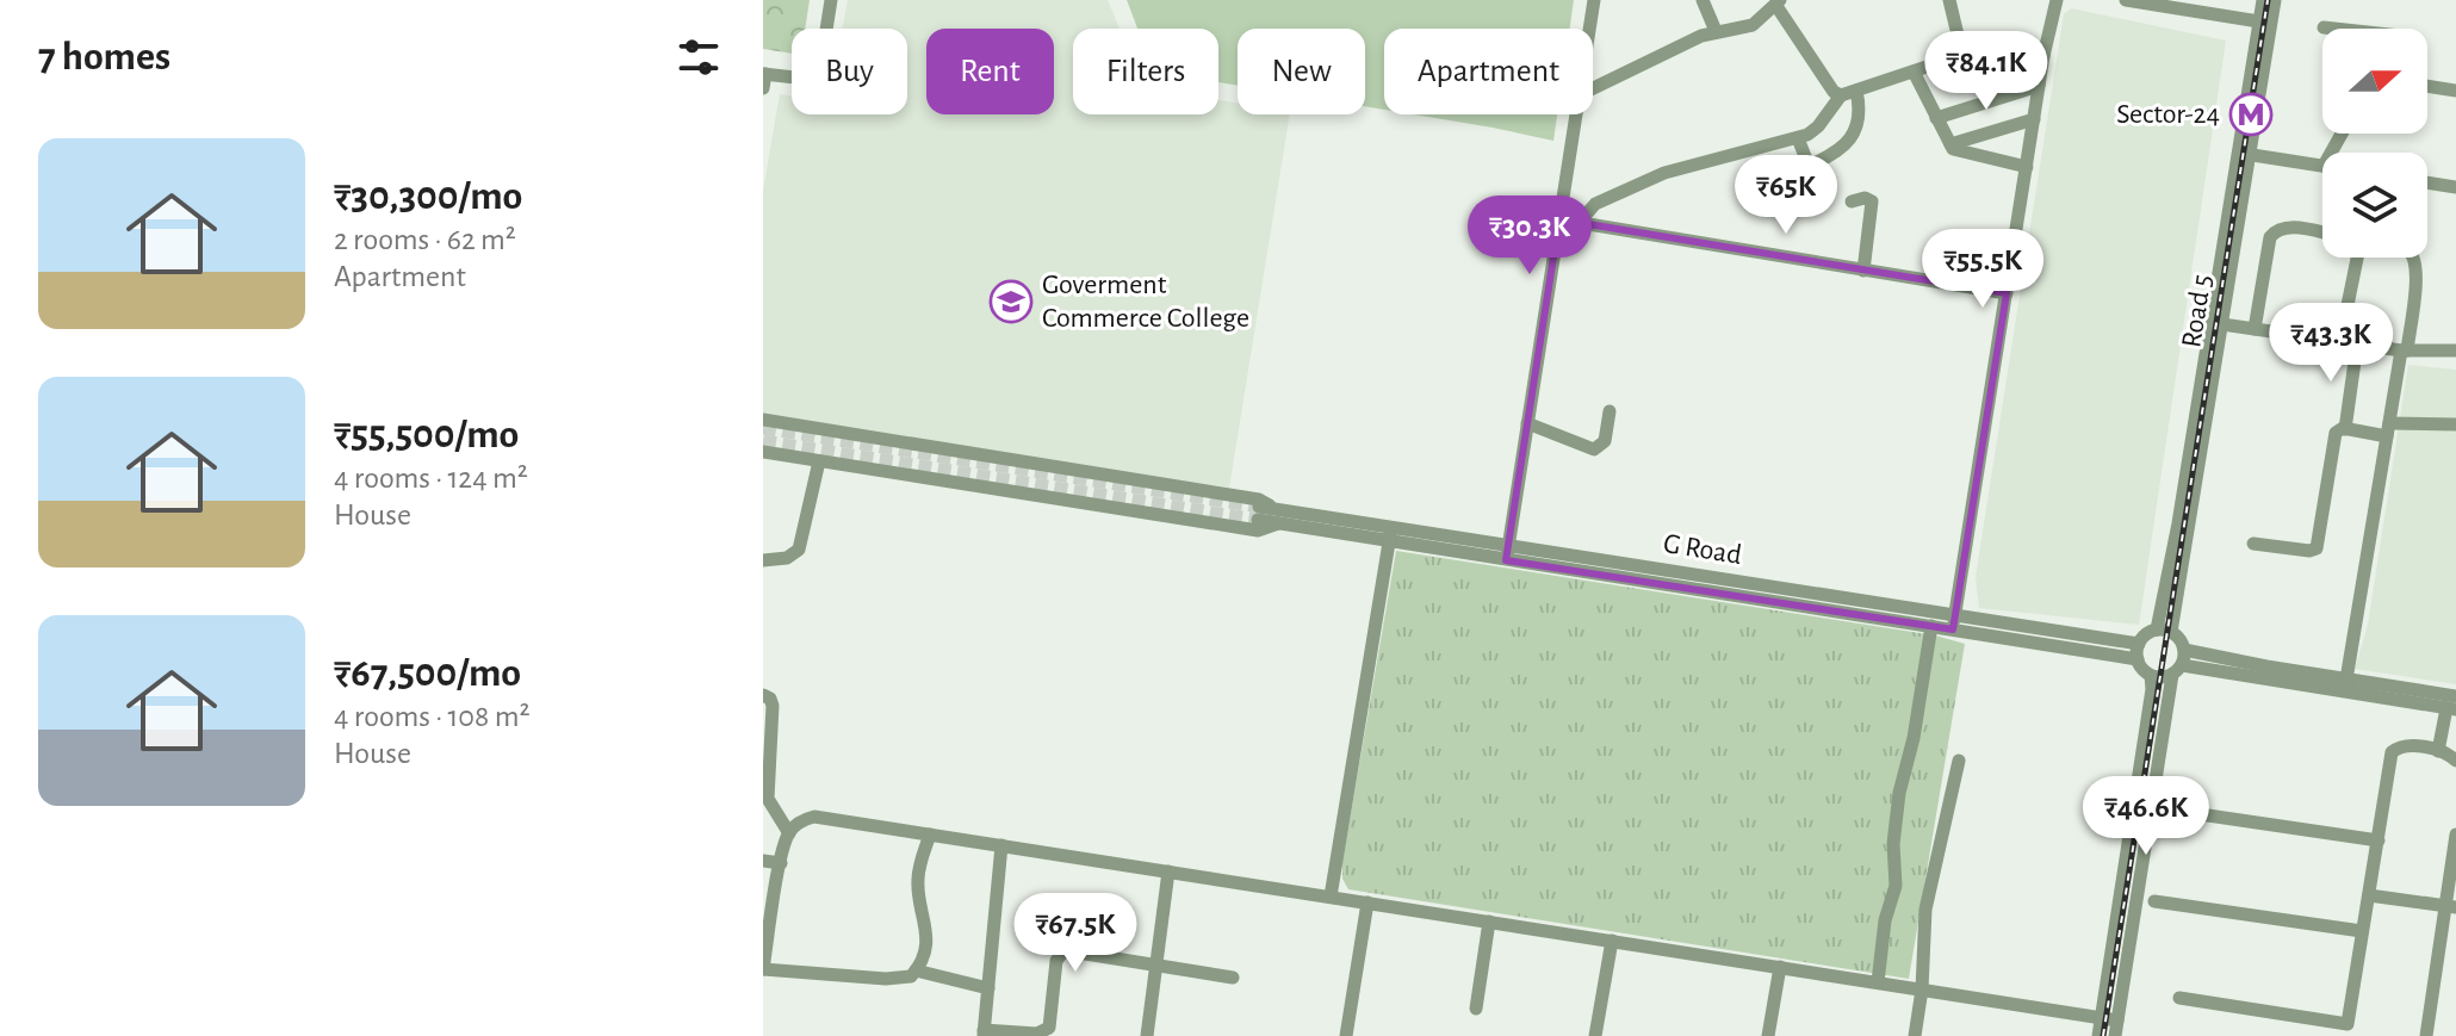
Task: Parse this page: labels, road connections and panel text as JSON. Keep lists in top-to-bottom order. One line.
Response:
{"streets":{"street":["Road 5","G Road"]},"crossings":[["Road 5","G Road"]],"places":{"metro station":["Sector-24"],"school or university":["Goverment Commerce College"]},"north":"right","page":{"heading":"7 homes","chip":["Buy","Rent","Filters","New","Apartment"],"price":["₹84.1K","₹65K","₹30.3K","₹55.5K","₹43.3K","₹46.6K","₹67.5K"],"list":[{"name":"₹30,300/mo","note":"2 rooms · 62 m² · Apartment"},{"name":"₹55,500/mo","note":"4 rooms · 124 m² · House"},{"name":"₹67,500/mo","note":"4 rooms · 108 m² · House"}]}}
